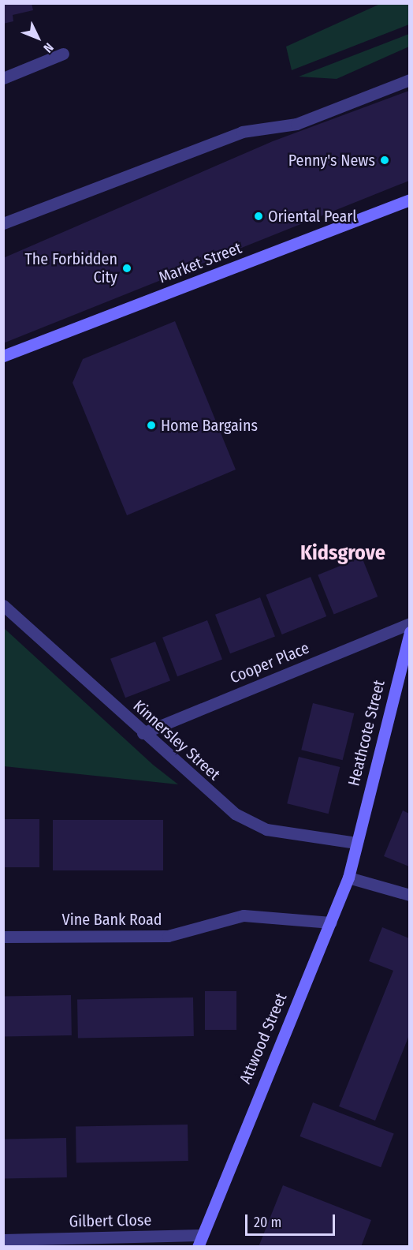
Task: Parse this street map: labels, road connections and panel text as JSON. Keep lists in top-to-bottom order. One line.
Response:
{"streets":{"street":["Market Street","Cooper Place","Heathcote Street","Kinnersley Street","Vine Bank Road","Attwood Street","Gilbert Close"]},"crossings":[["Cooper Place","Kinnersley Street"],["Heathcote Street","Kinnersley Street"],["Heathcote Street","Attwood Street"],["Kinnersley Street","Attwood Street"],["Vine Bank Road","Attwood Street"],["Attwood Street","Gilbert Close"]],"districts":["Kidsgrove"],"places":["Penny's News","Oriental Pearl","The Forbidden City","Home Bargains"],"scale_bar":"20 m","north":"bottom right"}
